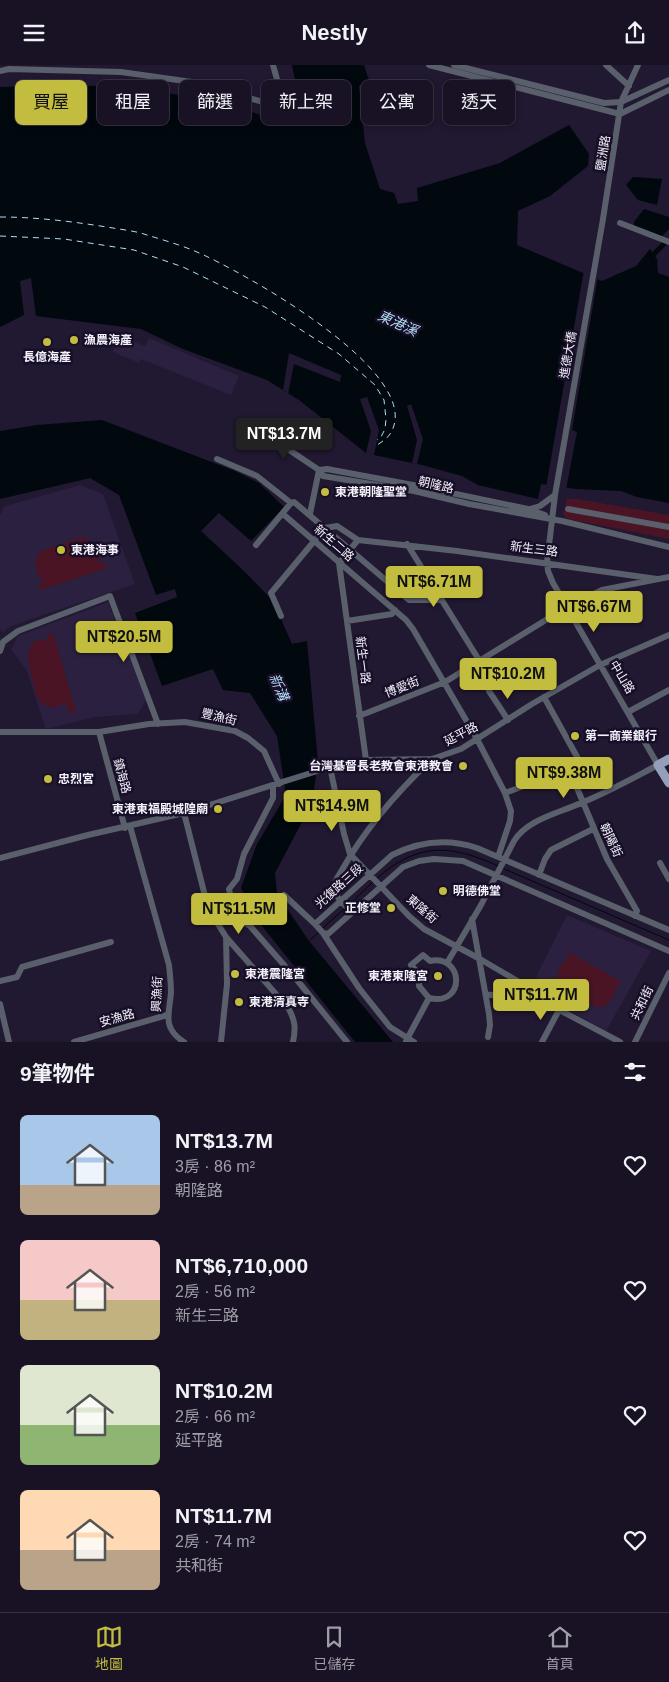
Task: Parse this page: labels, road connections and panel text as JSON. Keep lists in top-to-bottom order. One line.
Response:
{"streets":{"main road":["中山路"],"street":["鹽洲路","進德大橋","朝隆路","新生二路","新生三路","新生一路","博愛街","豐漁街","延平路","鎮海路","朝陽街","光復路三段","東隆街","興漁街","共和街","安漁路"]},"crossings":[["鹽洲路","進德大橋"],["進德大橋","中山路"],["朝隆路","中山路"],["新生二路","新生一路"],["新生二路","博愛街"],["新生二路","延平路"],["新生二路","光復路三段"],["新生三路","中山路"],["新生三路","博愛街"],["新生一路","博愛街"],["新生一路","延平路"],["中山路","博愛街"],["中山路","延平路"],["豐漁街","延平路"],["豐漁街","鎮海路"],["鎮海路","興漁街"],["朝陽街","光復路三段"],["光復路三段","東隆街"],["興漁街","安漁路"]],"water":["東港溪","新溝"],"places":["漁農海產","長億海產","東港朝隆聖堂","東港海事","第一商業銀行","台灣基督長老教會東港教會","忠烈宮","東港東福殿城隍廟","明德佛堂","正修堂","東港震隆宮","東港東隆宮","東港清真寺"],"page":{"header":"Nestly","chip":["買屋","租屋","篩選","新上架","公寓","透天"],"price":["NT$13.7M","NT$6.71M","NT$6.67M","NT$20.5M","NT$10.2M","NT$9.38M","NT$14.9M","NT$11.5M","NT$11.7M"],"heading":"9筆物件","list":[{"name":"NT$13.7M","note":"3房 · 86 m² · 朝隆路"},{"name":"NT$6,710,000","note":"2房 · 56 m² · 新生三路"},{"name":"NT$10.2M","note":"2房 · 66 m² · 延平路"},{"name":"NT$11.7M","note":"2房 · 74 m² · 共和街"}],"tabs":["地圖","已儲存","首頁"]}}
